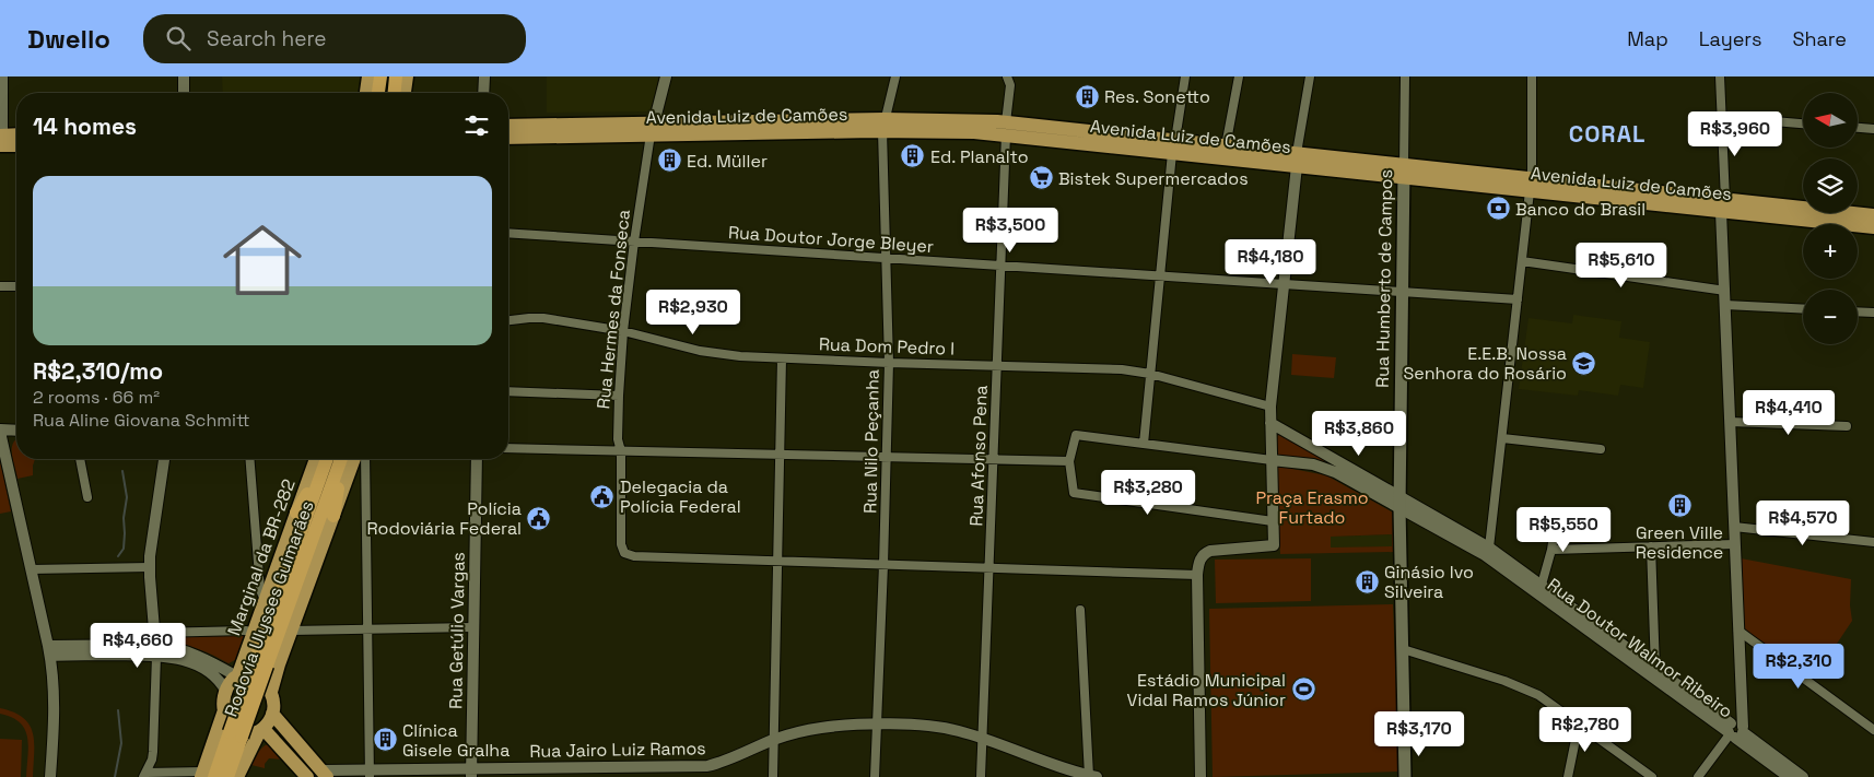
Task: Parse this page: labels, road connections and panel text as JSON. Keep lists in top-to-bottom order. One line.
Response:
{"streets":{"highway":["Rodovia Ulysses Guimarães"],"main road":["Avenida Luiz de Camões","Rua Humberto de Campos","Marginal da BR-282"],"street":["Rua Doutor Jorge Bleyer","Rua Hermes da Fonseca","Rua Dom Pedro I","Rua Nilo Peçanha","Rua Afonso Pena","Rua Getúlio Vargas","Rua Doutor Walmor Ribeiro","Rua Jairo Luiz Ramos"]},"crossings":[["Avenida Luiz de Camões","Rua Humberto de Campos"],["Avenida Luiz de Camões","Rua Hermes da Fonseca"],["Avenida Luiz de Camões","Rua Nilo Peçanha"],["Avenida Luiz de Camões","Rua Afonso Pena"],["Rua Doutor Jorge Bleyer","Rua Humberto de Campos"],["Rua Doutor Jorge Bleyer","Rua Hermes da Fonseca"],["Rua Doutor Jorge Bleyer","Rua Nilo Peçanha"],["Rua Doutor Jorge Bleyer","Rua Afonso Pena"],["Rua Humberto de Campos","Rua Doutor Walmor Ribeiro"],["Rua Hermes da Fonseca","Rua Dom Pedro I"],["Rua Dom Pedro I","Rua Nilo Peçanha"],["Rua Dom Pedro I","Rua Afonso Pena"],["Rua Nilo Peçanha","Rua Jairo Luiz Ramos"],["Rua Afonso Pena","Rua Jairo Luiz Ramos"],["Rua Getúlio Vargas","Rua Jairo Luiz Ramos"]],"districts":["CORAL"],"parks":["Praça Erasmo Furtado"],"places":{"building":["Res. Sonetto","Ed. Planalto","Ed. Müller","Green Ville Residence","Ginásio Ivo Silveira","Clínica Gisele Gralha"],"supermarket":["Bistek Supermercados"],"bank":["Banco do Brasil"],"school or university":["E.E.B. Nossa Senhora do Rosário"],"public building":["Delegacia da Polícia Federal","Polícia Rodoviária Federal"],"sports":["Estádio Municipal Vidal Ramos Júnior"]},"north":"left","page":{"header":"Dwello","search":"Search here","nav":["Map","Layers","Share"],"map_buttons":["+","−"],"heading":"14 homes","price":["R$3,960","R$3,500","R$4,180","R$5,610","R$2,930","R$4,410","R$3,860","R$3,280","R$4,570","R$5,550","R$4,660","R$2,310","R$2,780","R$3,170"],"list":[{"name":"R$2,310/mo","note":"2 rooms · 66 m² · Rua Aline Giovana Schmitt"}]}}
